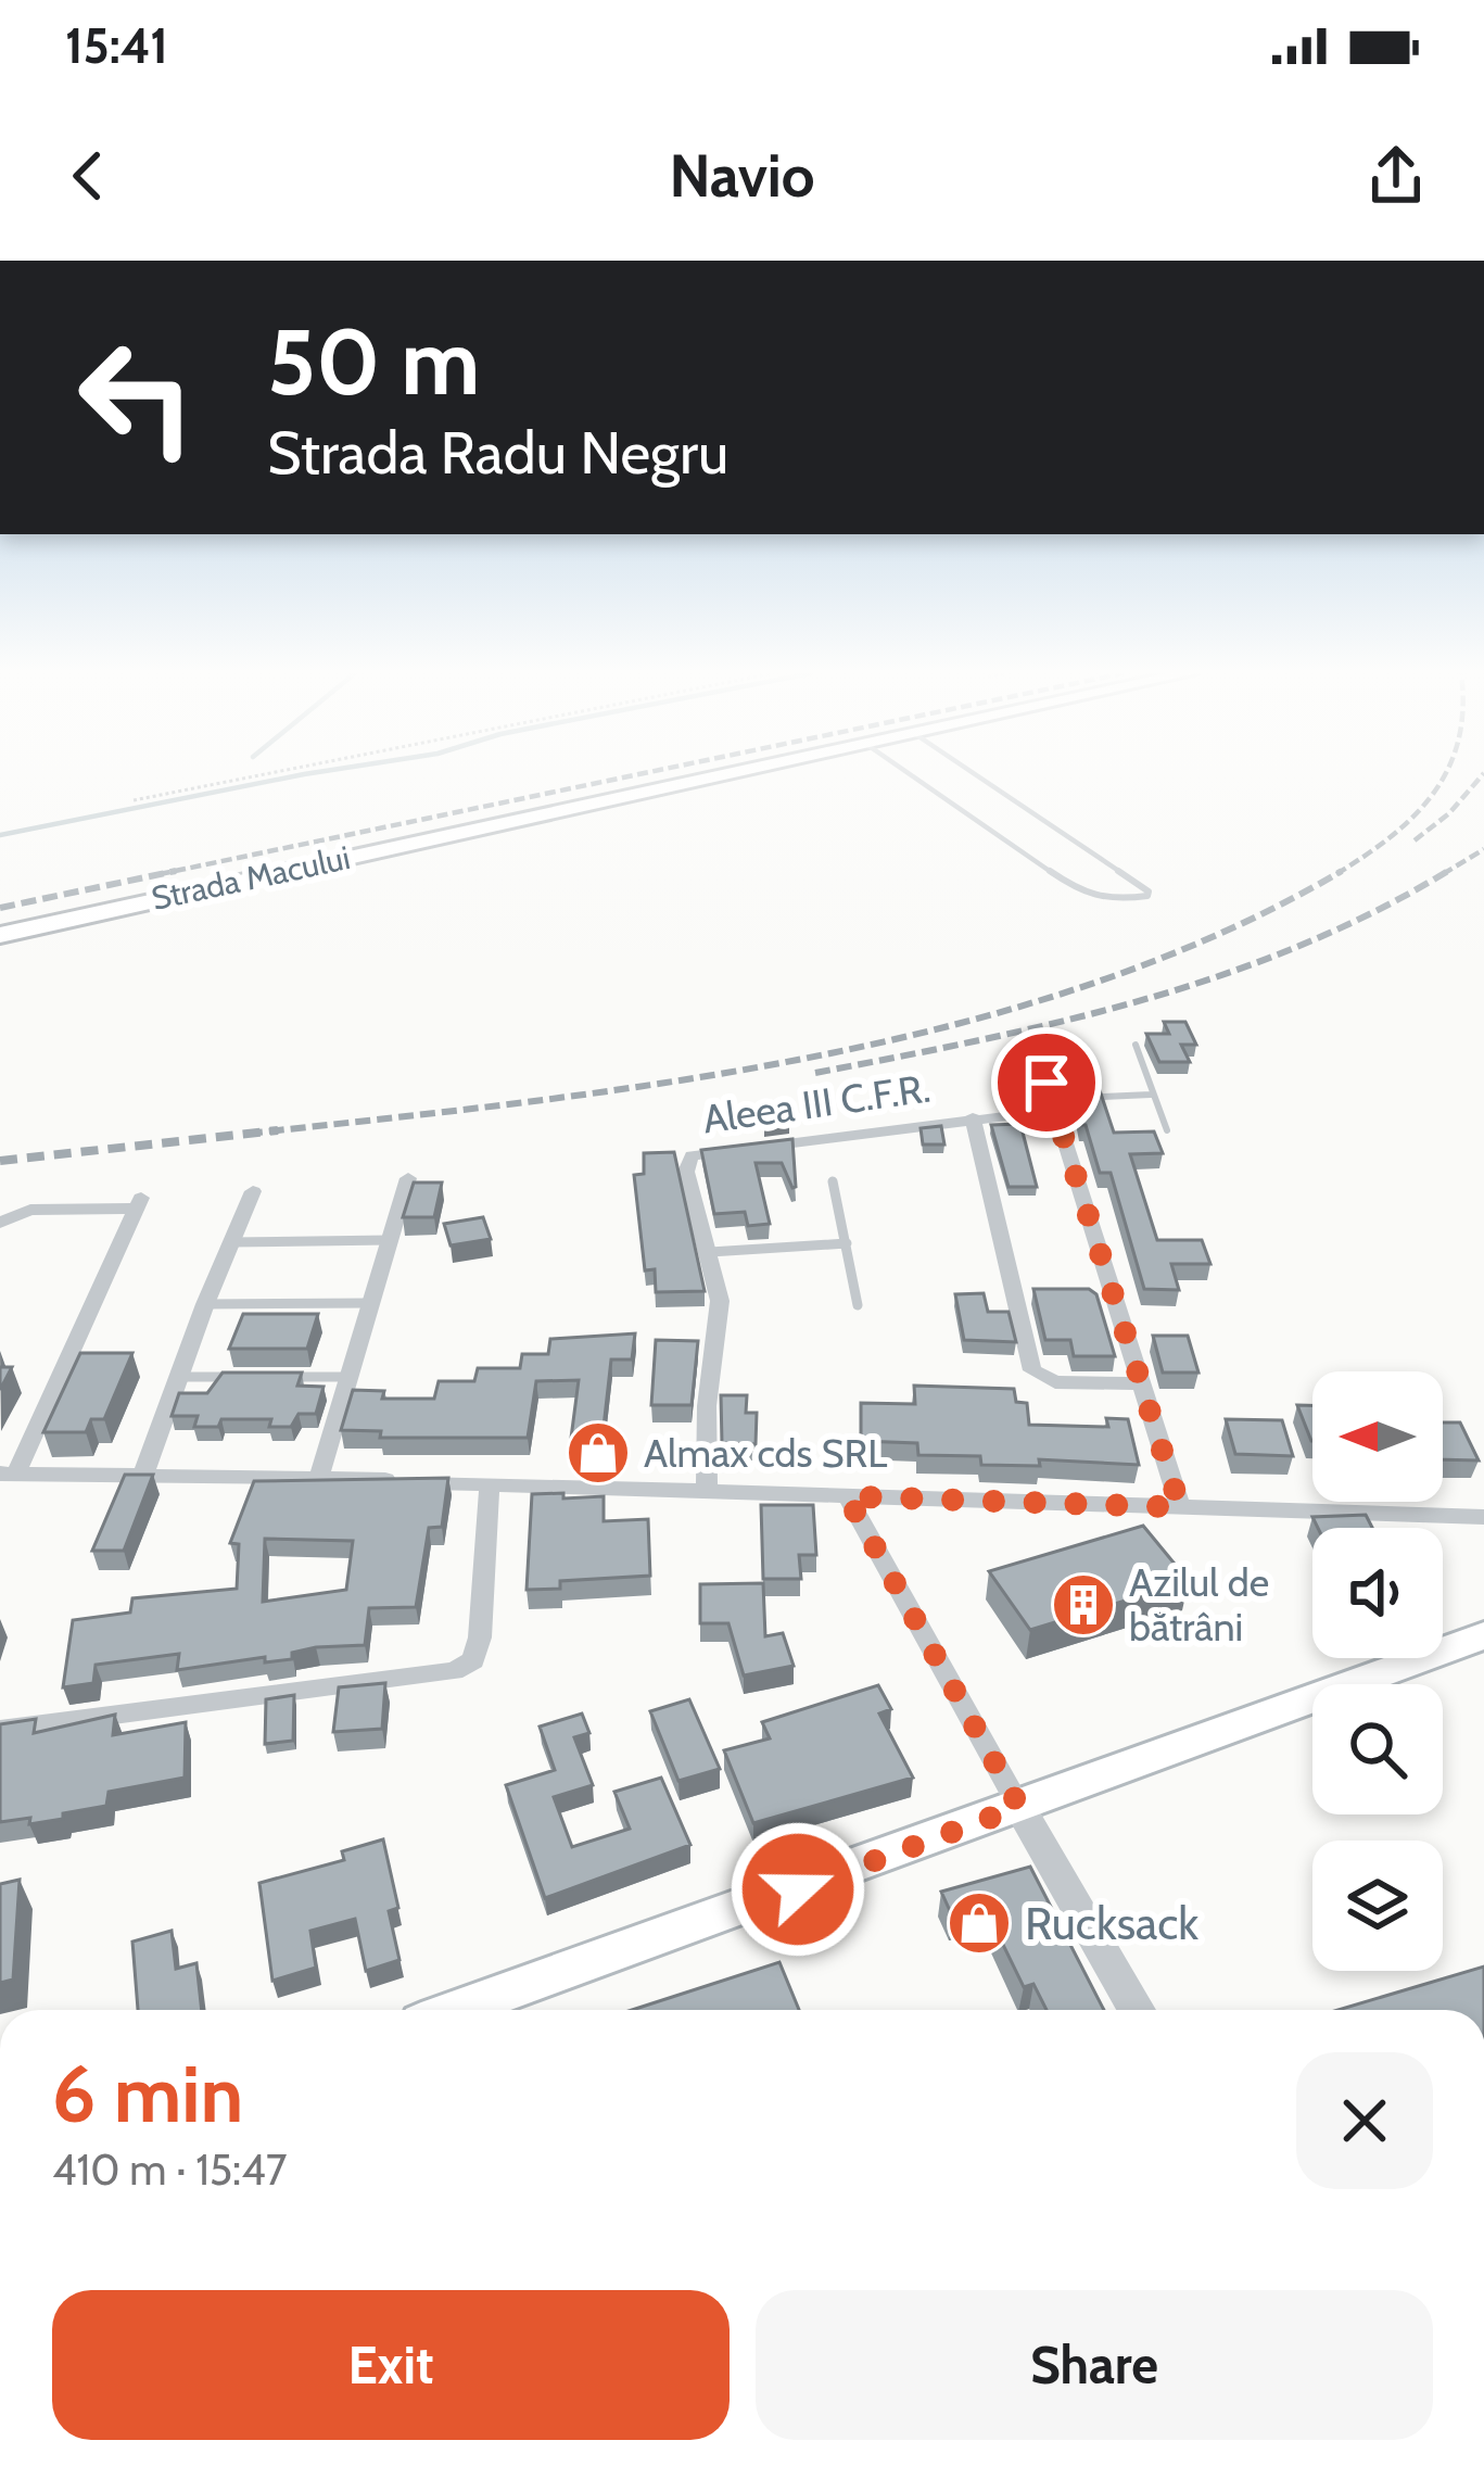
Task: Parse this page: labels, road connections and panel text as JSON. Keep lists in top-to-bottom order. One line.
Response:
{"streets":{"highway":["Strada Macului"],"street":["Aleea III C.F.R."]},"places":{"shop":["Almax cds SRL","Rucksack"],"building":["Azilul de bătrâni"]},"north":"left","page":{"status":"15:41","header":"Navio","turn":["50 m","Strada Radu Negru"],"heading":["6 min","410 m · 15:47"],"buttons":["Exit","Share"]}}
